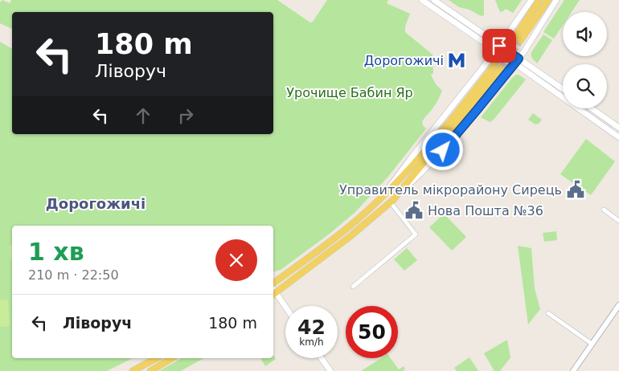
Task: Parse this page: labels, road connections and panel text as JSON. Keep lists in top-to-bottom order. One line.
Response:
{"districts":["Дорогожичі"],"parks":["Урочище Бабин Яр"],"places":{"metro station":["Дорогожичі"],"public building":["Управитель мікрорайону Сирець","Нова Пошта №36"]},"page":{"turn":["180 m","Ліворуч"],"heading":["1 хв","210 m · 22:50"],"list":[{"name":"Ліворуч","value":"180 m"}],"speed":"42 km/h","limit":"50"}}
